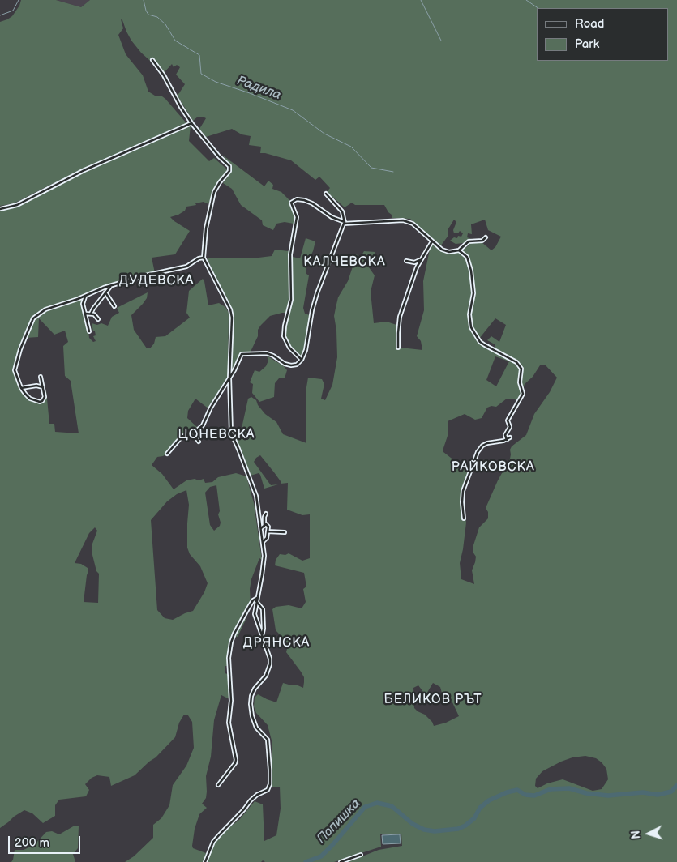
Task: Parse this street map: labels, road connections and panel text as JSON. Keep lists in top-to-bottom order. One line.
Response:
{"districts":["КАЛЧЕВСКА","ДУДЕВСКА","ЦОНЕВСКА","РАЙКОВСКА","ДРЯНСКА","БЕЛИКОВ РЪТ"],"water":["Радила","Попишка"],"legend":["Road","Park"],"scale_bar":"200 m","north":"left"}
